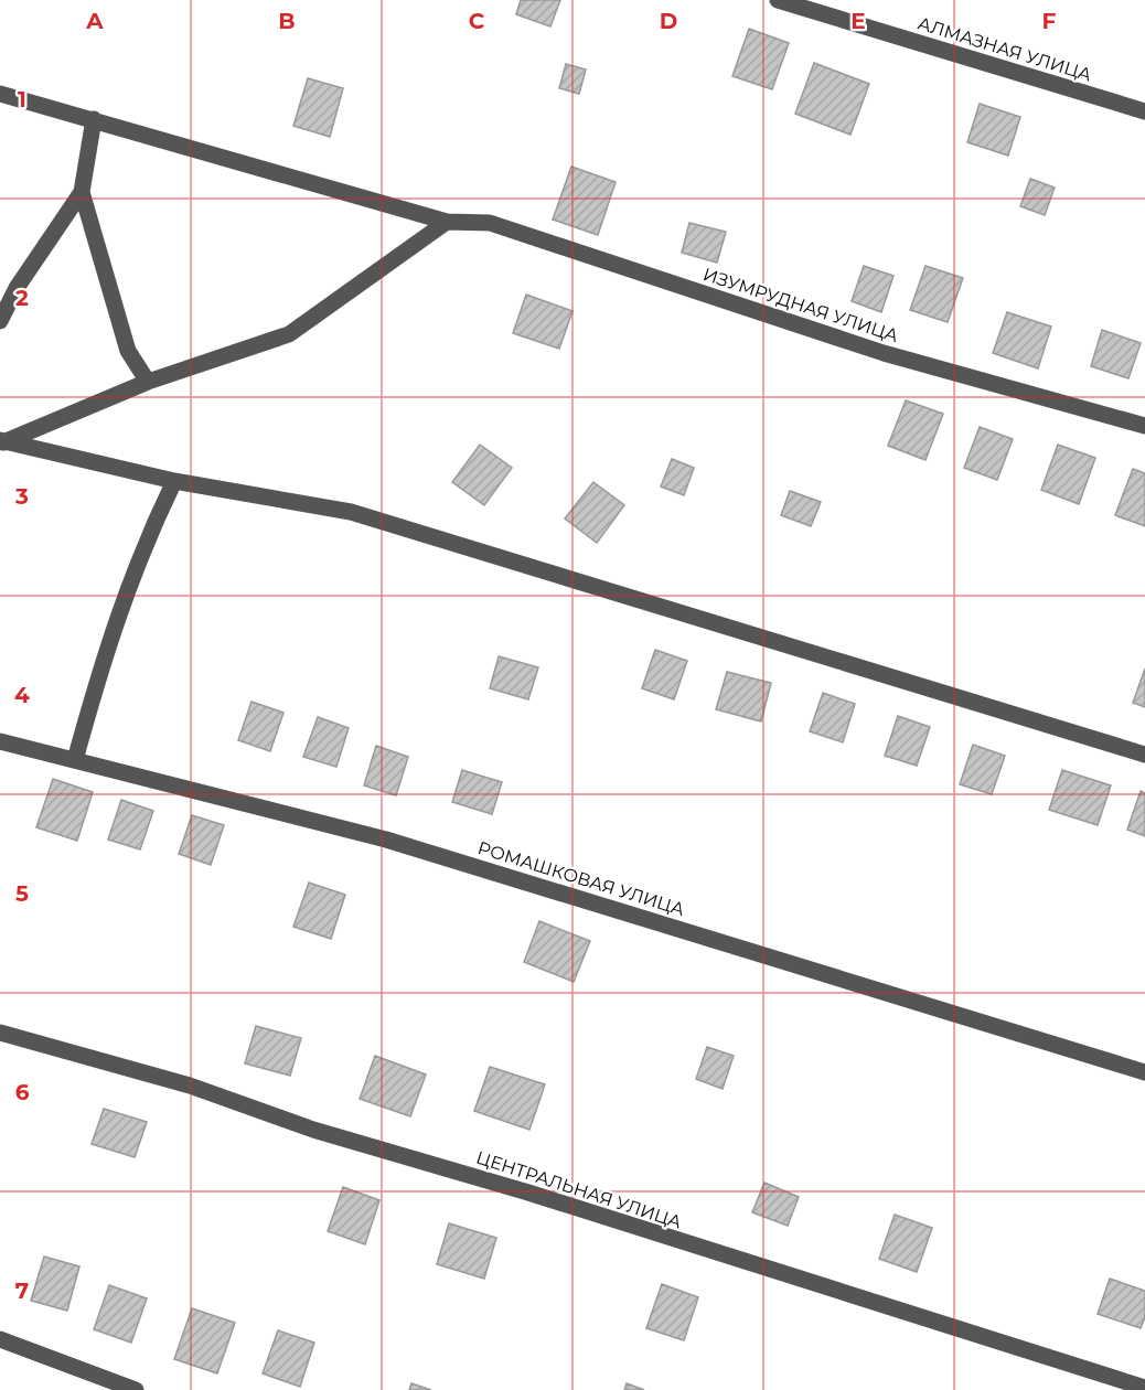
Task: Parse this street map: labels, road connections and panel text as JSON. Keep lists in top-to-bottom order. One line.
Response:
{"streets":{"street":["АЛМАЗНАЯ УЛИЦА","ИЗУМРУДНАЯ УЛИЦА","РОМАШКОВАЯ УЛИЦА","ЦЕНТРАЛЬНАЯ УЛИЦА"]},"grid":{"columns":["A","B","C","D","E","F"],"rows":["1","2","3","4","5","6","7"]}}
